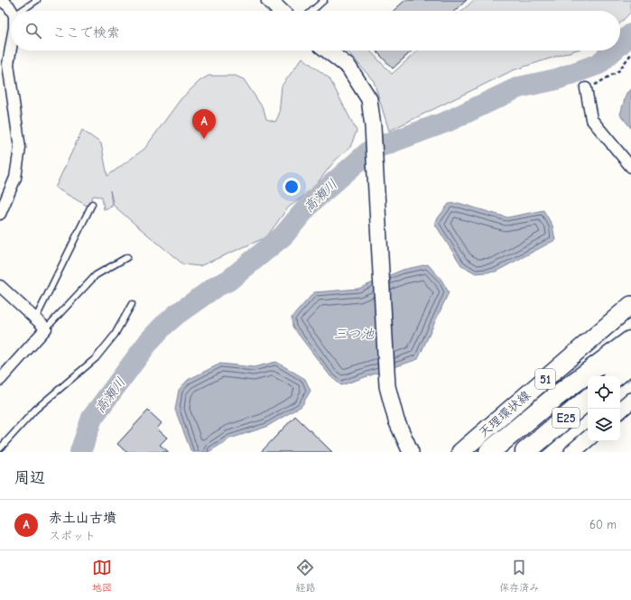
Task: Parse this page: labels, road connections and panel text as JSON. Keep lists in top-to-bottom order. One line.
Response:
{"streets":{"highway":["E25"],"main road":["51","天理環状線"]},"water":["高瀬川","三つ池"],"page":{"search":"ここで検索","pins":"A","heading":"周辺","list":[{"mark":"A","name":"赤土山古墳","note":"スポット","value":"60 m"}],"nav":["地図","経路","保存済み"]}}
